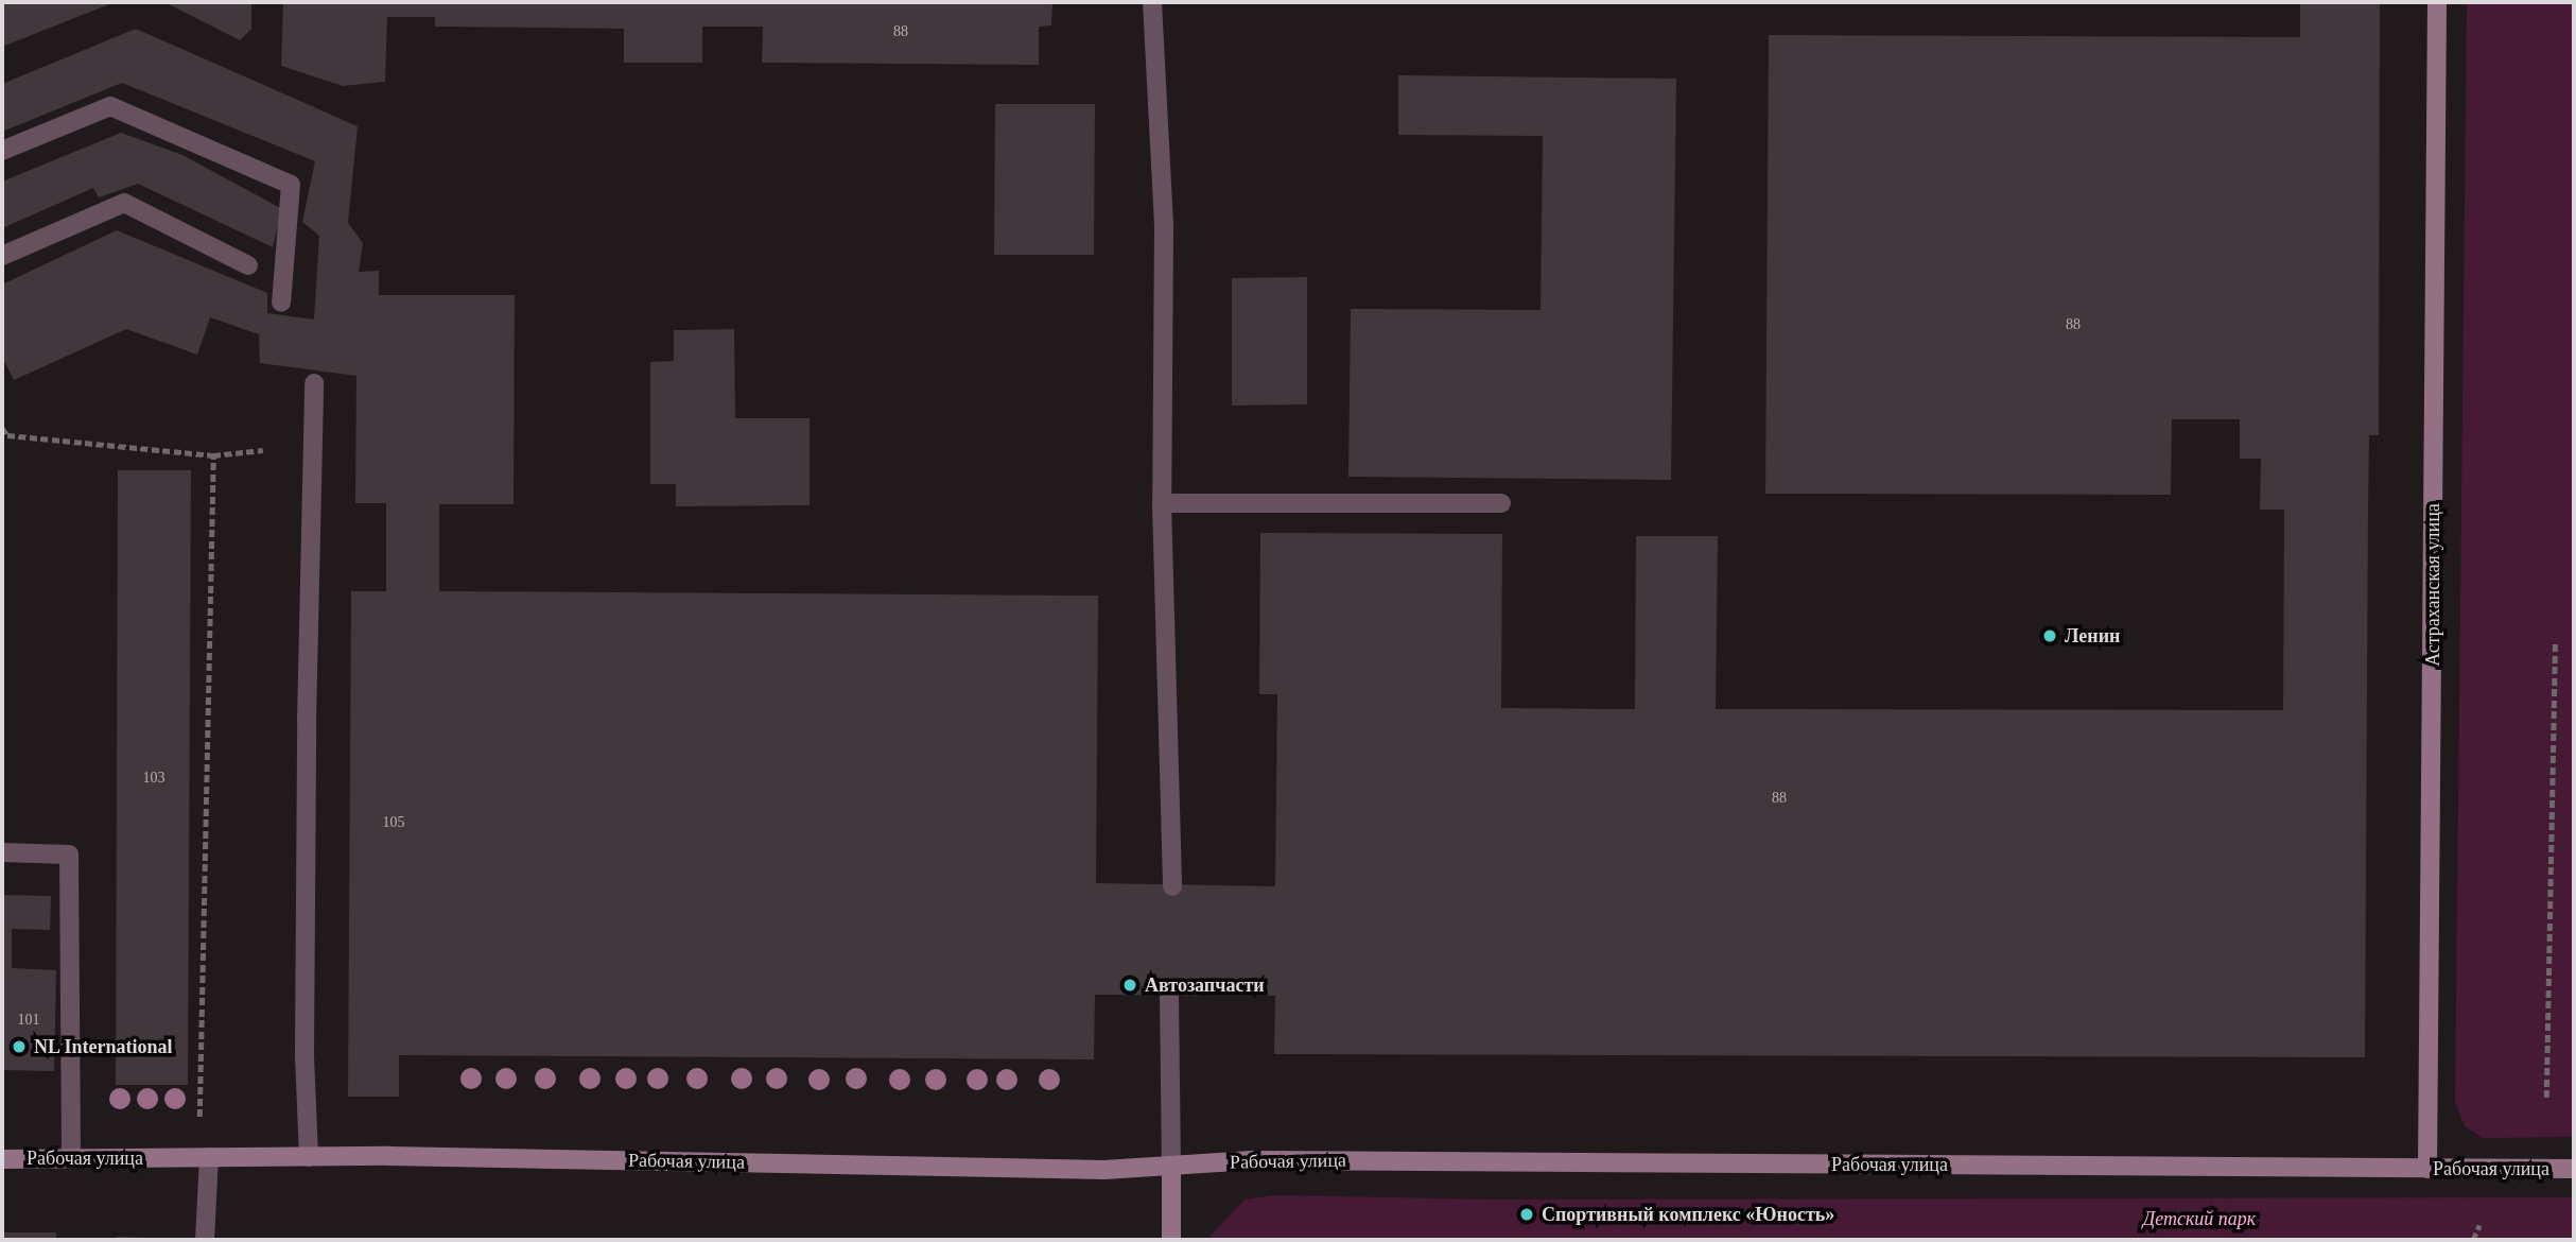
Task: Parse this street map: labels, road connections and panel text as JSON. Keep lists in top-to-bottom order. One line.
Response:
{"streets":{"main road":["Астраханская улица","Рабочая улица"]},"crossings":[["Астраханская улица","Рабочая улица"]],"parks":["Детский парк"],"places":["Ленин","Автозапчасти","NL International","Спортивный комплекс «Юность»"],"house_numbers":["88","88","103","88","105","101"]}
